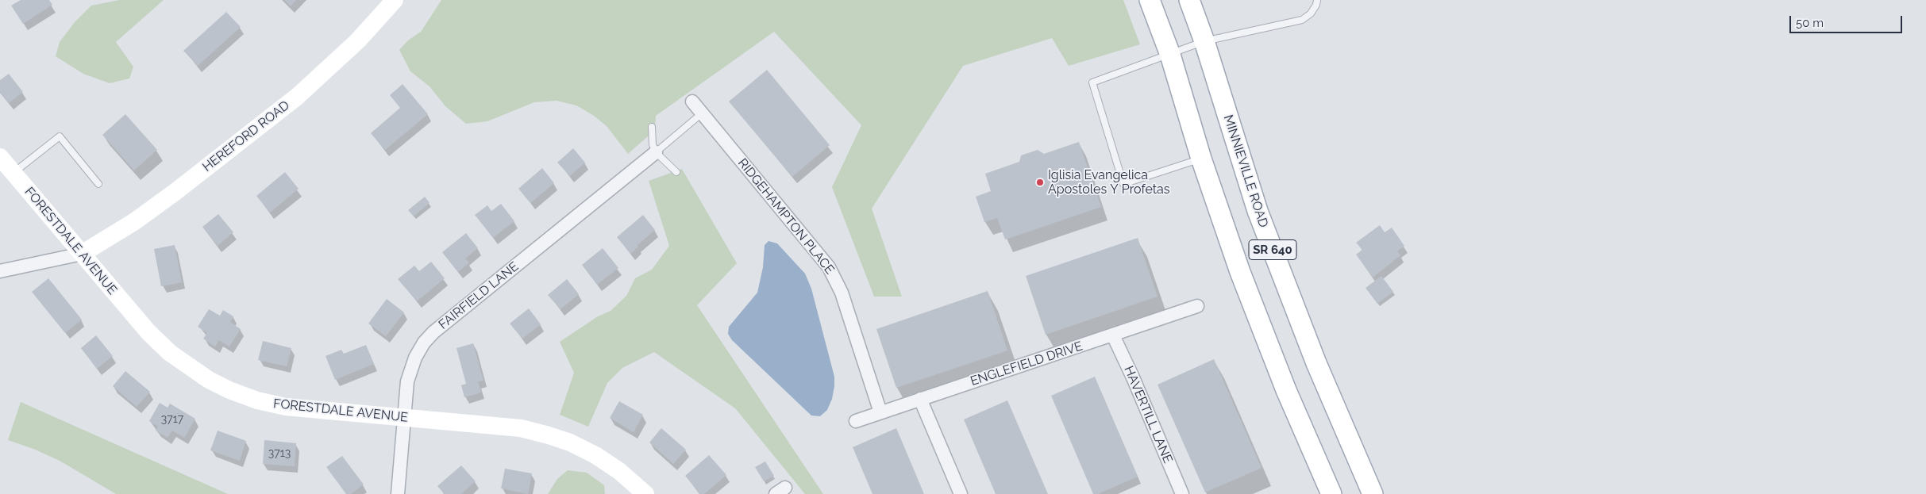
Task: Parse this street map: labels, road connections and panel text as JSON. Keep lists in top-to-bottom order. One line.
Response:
{"streets":{"main road":["MINNIEVILLE ROAD","SR 640"],"street":["HEREFORD ROAD","RIDGEHAMPTON PLACE","FORESTDALE AVENUE","FAIRFIELD LANE","ENGLEFIELD DRIVE","HAVERTILL LANE"]},"crossings":[["HEREFORD ROAD","FORESTDALE AVENUE"],["RIDGEHAMPTON PLACE","ENGLEFIELD DRIVE"],["FORESTDALE AVENUE","FAIRFIELD LANE"],["ENGLEFIELD DRIVE","HAVERTILL LANE"]],"places":["Iglisia Evangelica Apostoles Y Profetas"],"house_numbers":["3717","3713"],"scale_bar":"50 m"}
